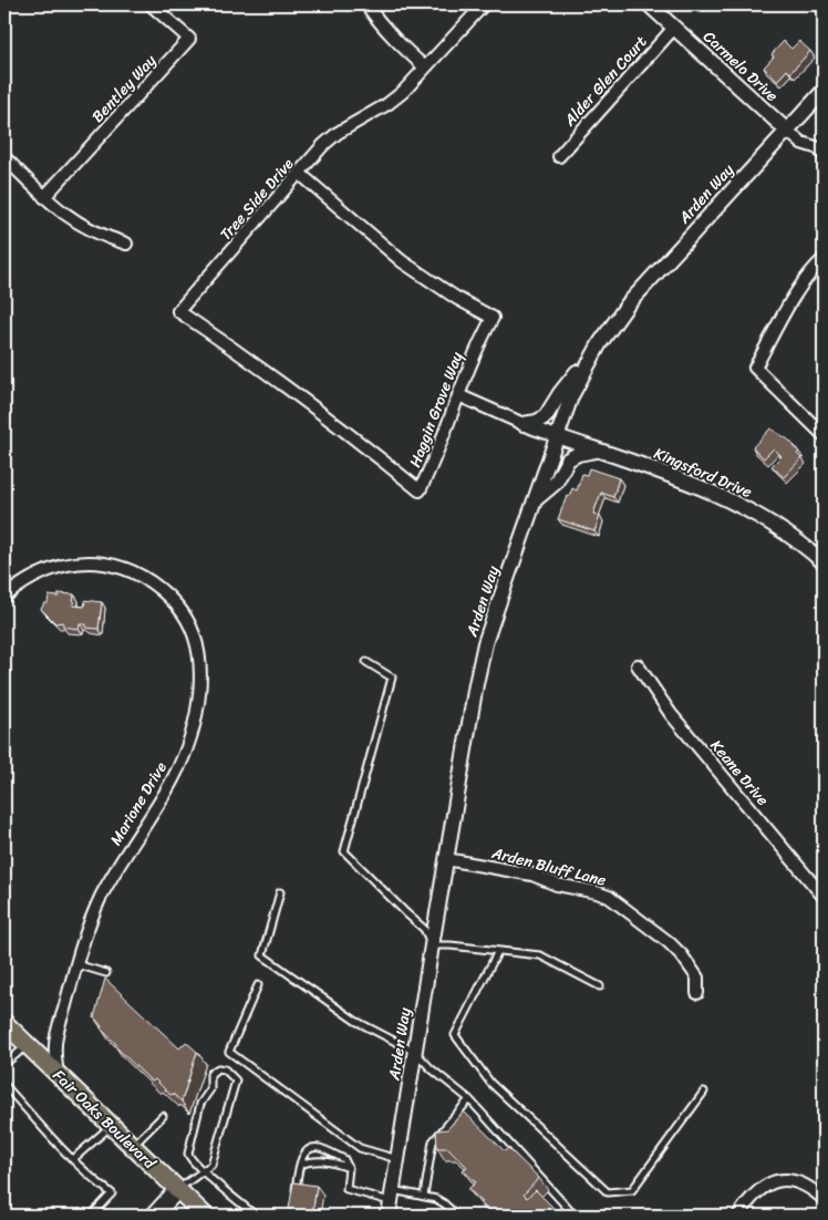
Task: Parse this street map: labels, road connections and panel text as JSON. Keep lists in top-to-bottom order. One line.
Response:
{"streets":{"main road":["Fair Oaks Boulevard"],"street":["Carmelo Drive","Alder Glen Court","Bentley Way","Arden Way","Tree Side Drive","Haggin Grove Way","Kingsford Drive","Keane Drive","Marione Drive","Arden Bluff Lane"]},"crossings":[["Carmelo Drive","Alder Glen Court"],["Carmelo Drive","Arden Way"],["Arden Way","Kingsford Drive"],["Arden Way","Arden Bluff Lane"],["Tree Side Drive","Haggin Grove Way"],["Marione Drive","Fair Oaks Boulevard"]]}
